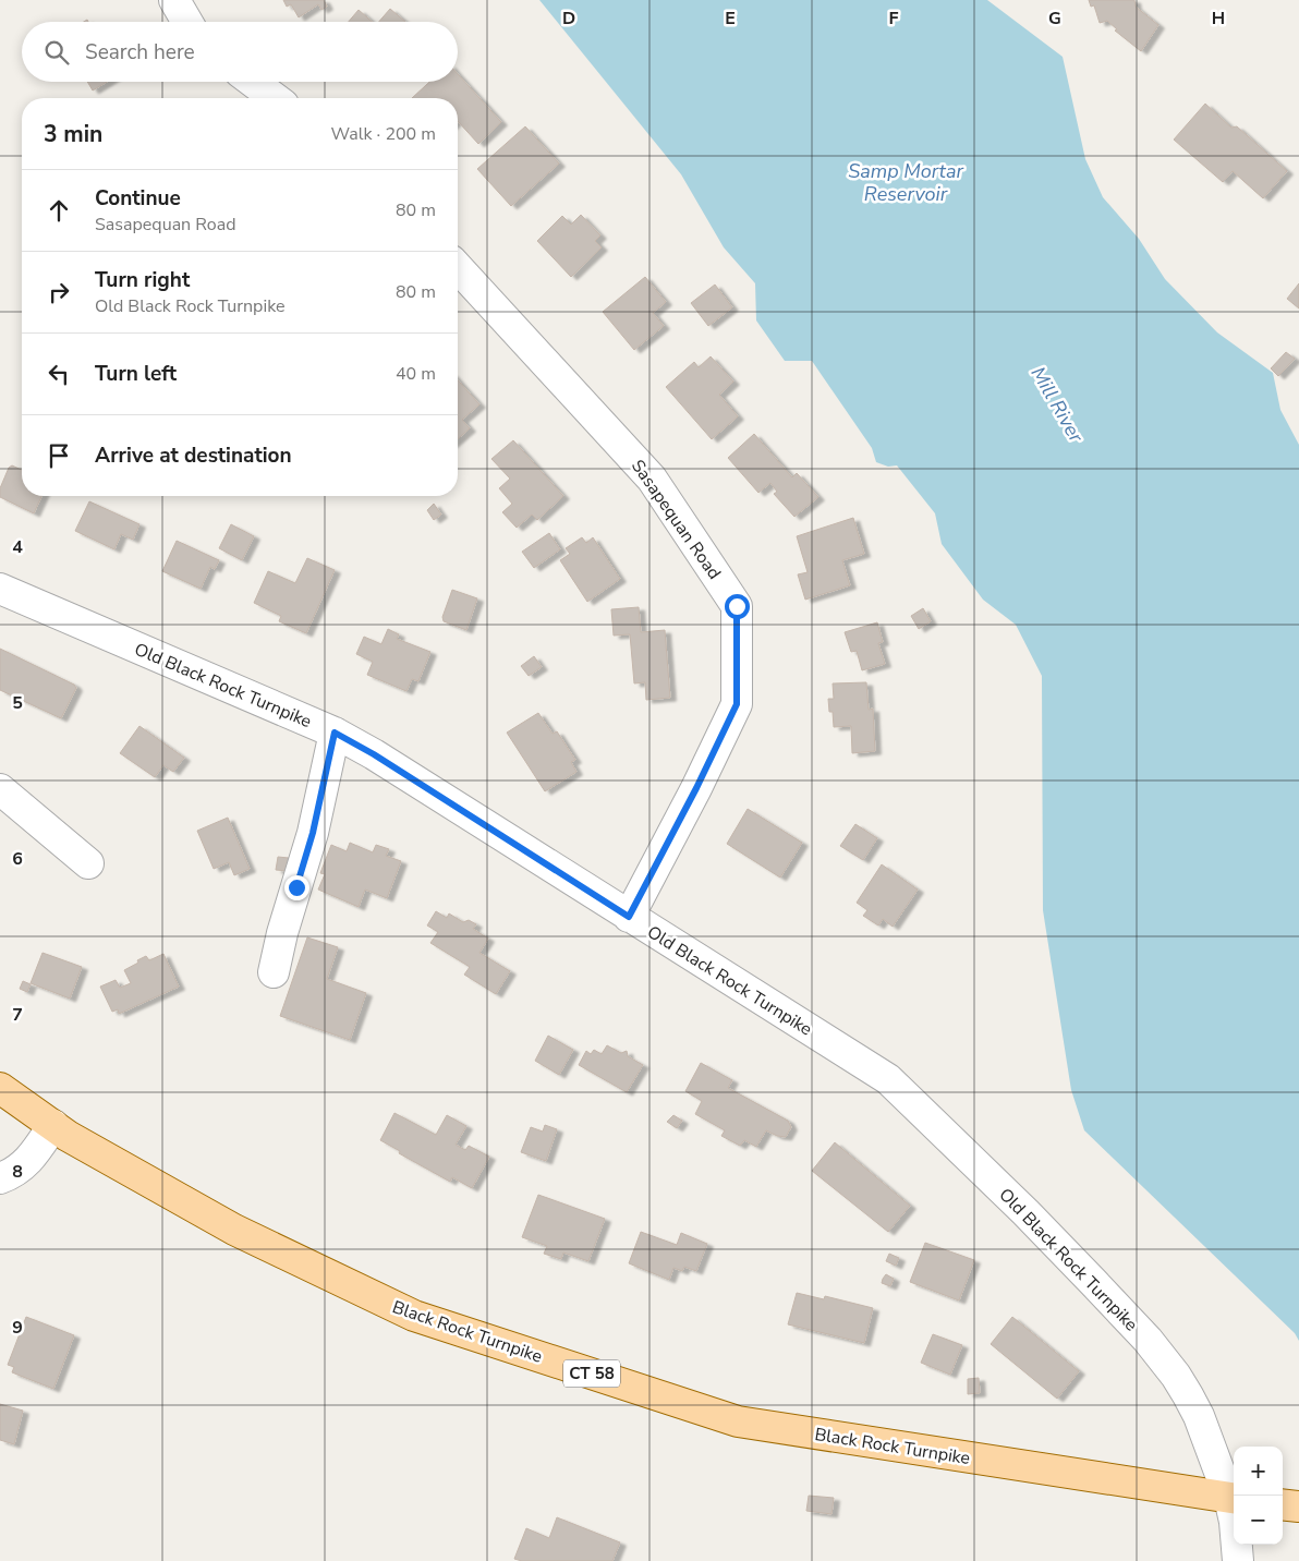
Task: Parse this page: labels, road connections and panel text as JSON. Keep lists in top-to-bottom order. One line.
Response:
{"streets":{"main road":["Black Rock Turnpike","CT 58"],"street":["Sasapequan Road","Old Black Rock Turnpike"]},"crossings":[["Sasapequan Road","Old Black Rock Turnpike"],["Old Black Rock Turnpike","Black Rock Turnpike"]],"water":["Samp Mortar Reservoir","Mill River"],"page":{"search":"Search here","heading":["3 min","Walk · 200 m"],"list":[["Continue","Sasapequan Road","80 m"],["Turn right","Old Black Rock Turnpike","80 m"],["Turn left","40 m"],"Arrive at destination"],"map_buttons":["+","−"]},"grid":{"columns":["D","E","F","G","H"],"rows":["4","5","6","7","8","9"]}}
